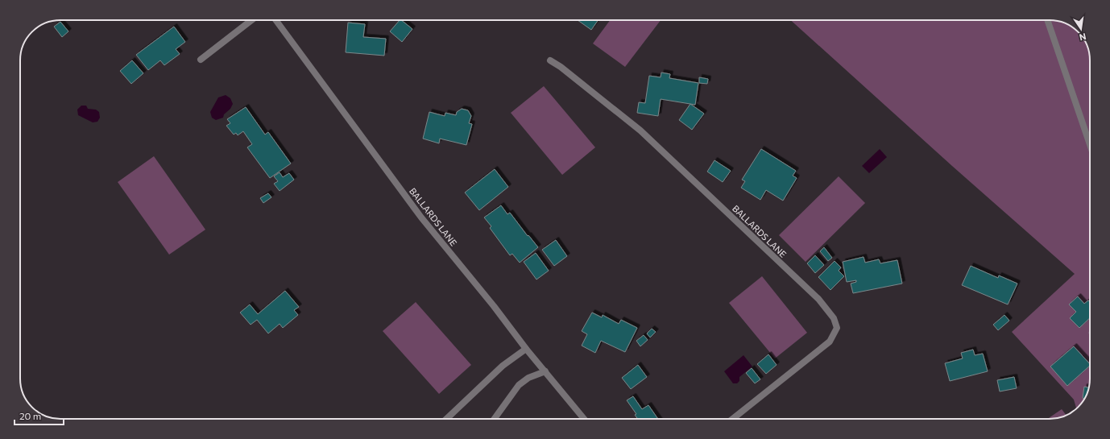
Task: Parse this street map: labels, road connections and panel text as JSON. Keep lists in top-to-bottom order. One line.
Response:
{"streets":{"street":["BALLARDS LANE"]},"scale_bar":"20 m","north":"bottom"}
